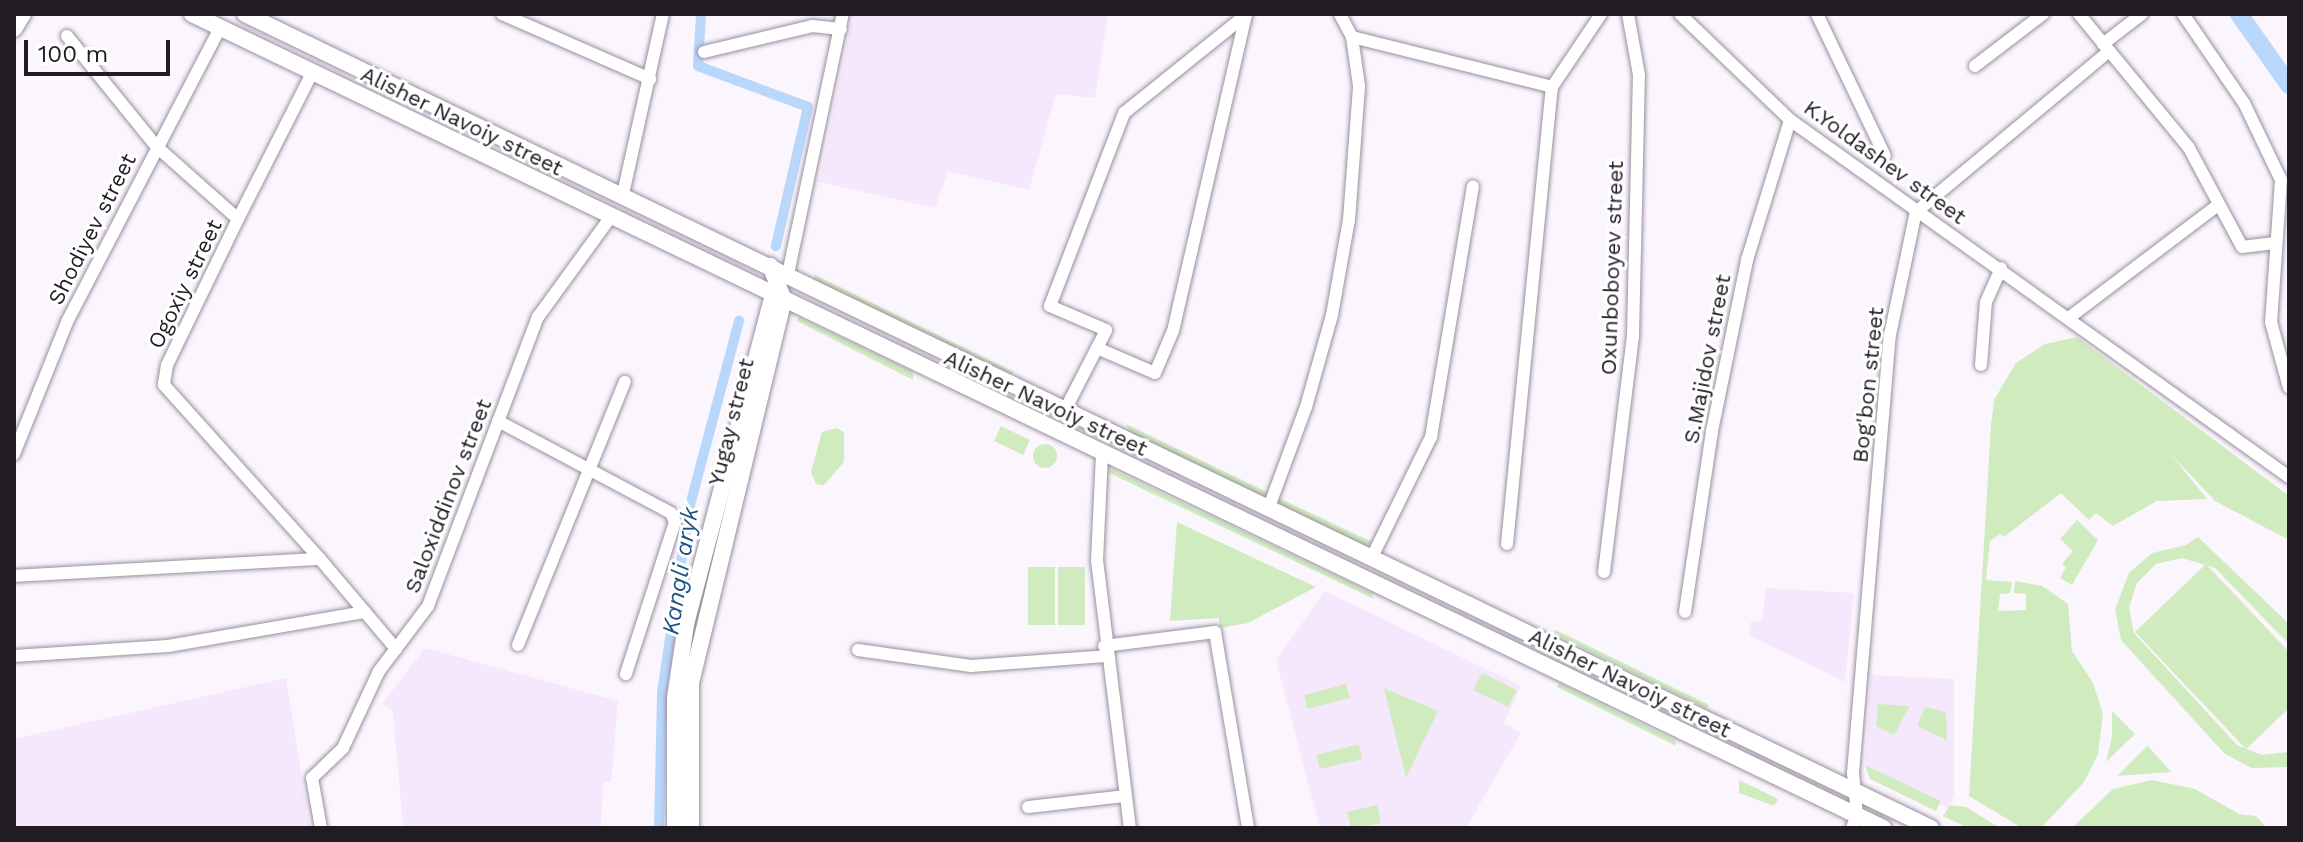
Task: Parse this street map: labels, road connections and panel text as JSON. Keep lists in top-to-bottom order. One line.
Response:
{"streets":{"main road":["Alisher Navoiy street","Yugay street"],"street":["K.Yoldashev street","Shodiyev street","Oxunboboyev street","Ogoxiy street","S.Majidov street","Bog'bon street","Saloxiddinov street"]},"crossings":[["Alisher Navoiy street","Shodiyev street"],["Alisher Navoiy street","Bog'bon street"],["Alisher Navoiy street","Yugay street"],["Alisher Navoiy street","Saloxiddinov street"],["K.Yoldashev street","S.Majidov street"],["K.Yoldashev street","Bog'bon street"],["Shodiyev street","Ogoxiy street"]],"water":["Kangli aryk"],"scale_bar":"100 m"}
